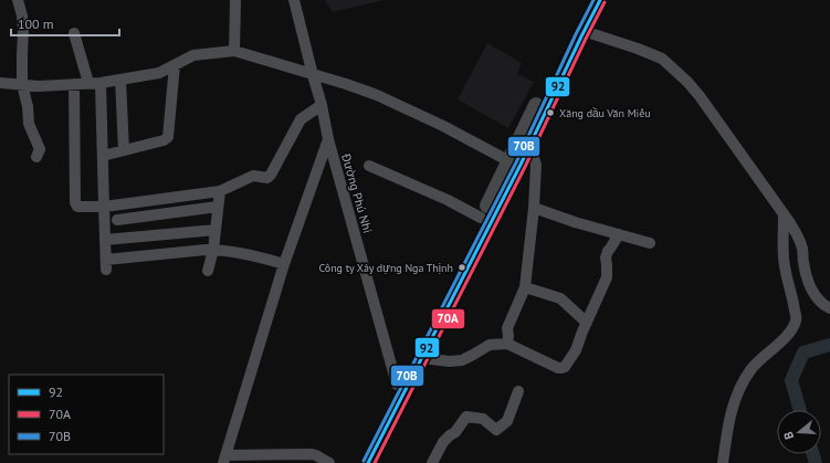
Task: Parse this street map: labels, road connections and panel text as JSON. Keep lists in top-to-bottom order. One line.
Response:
{"streets":{"street":["Đường Phú Nhi"]},"places":["Xăng dầu Văn Miếu","Công ty Xây dựng Nga Thịnh"],"lines":["transit line 92","transit line 70B","transit line 70A"],"legend":["92","70A","70B"],"scale_bar":"100 m","north":"left"}
